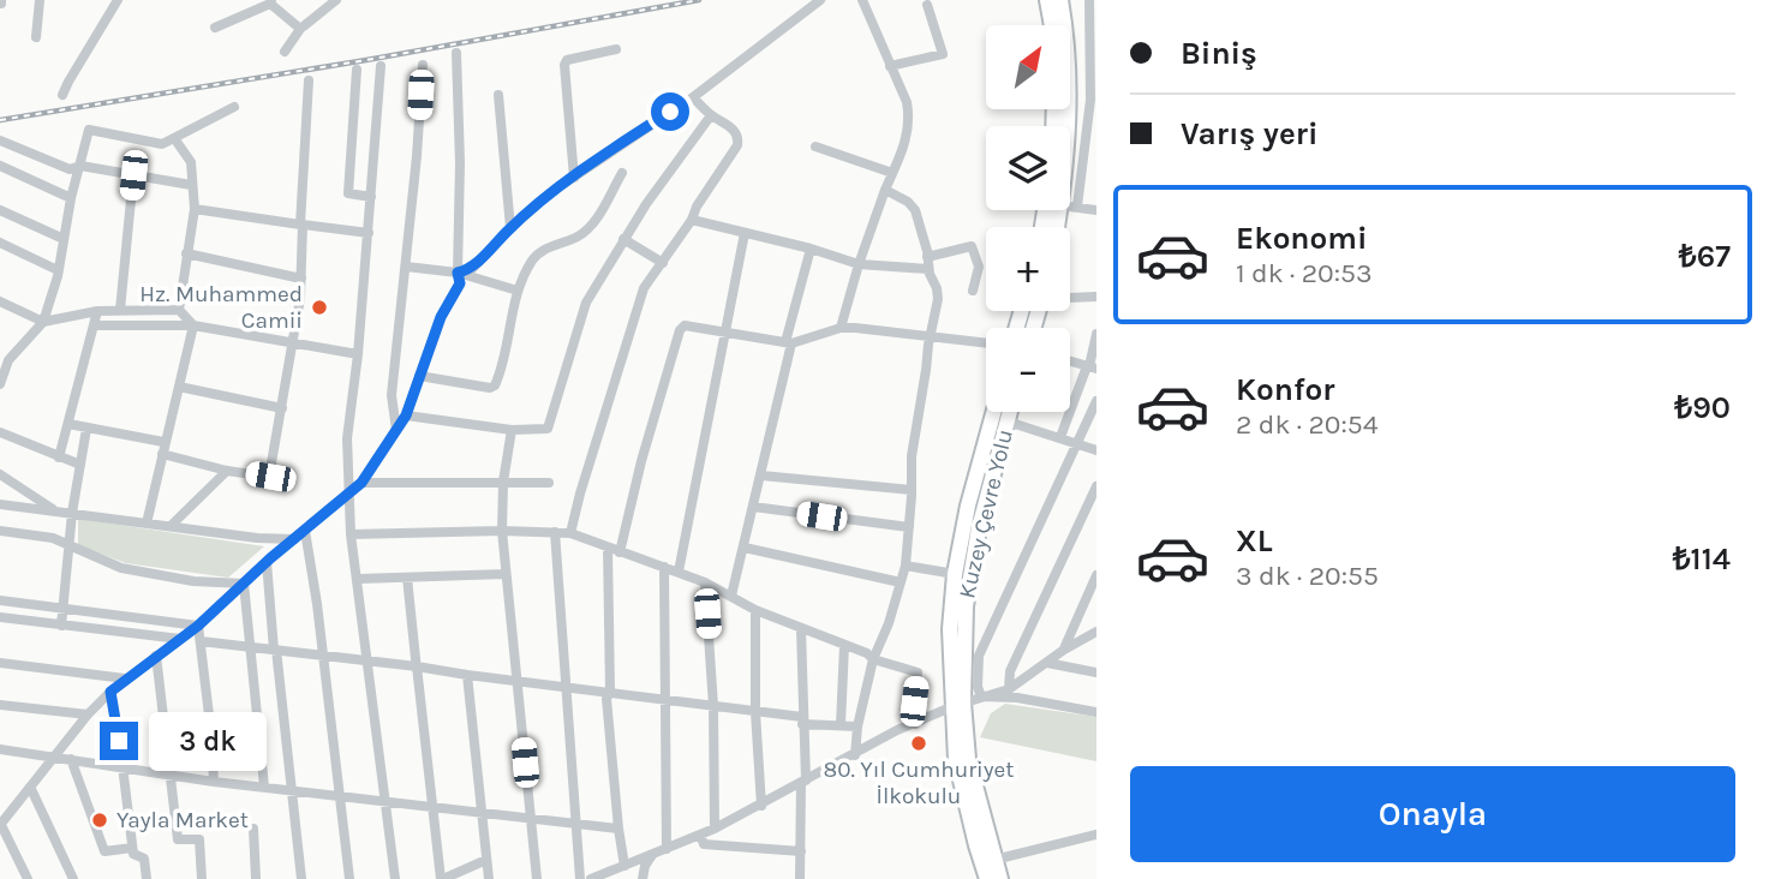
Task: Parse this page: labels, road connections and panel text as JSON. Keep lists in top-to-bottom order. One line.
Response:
{"streets":{"highway":["Kuzey Çevre Yolu"]},"places":["Hz. Muhammed Camii","80. Yıl Cumhuriyet İlkokulu","Yayla Market"],"north":"top right","page":{"banner":["Biniş","Varış yeri"],"map_buttons":["+","−"],"list":[{"name":"Ekonomi","note":"1 dk · 20:53","value":"₺67"},{"name":"Konfor","note":"2 dk · 20:54","value":"₺90"},{"name":"XL","note":"3 dk · 20:55","value":"₺114"}],"bubble":"3 dk","buttons":"Onayla"}}
